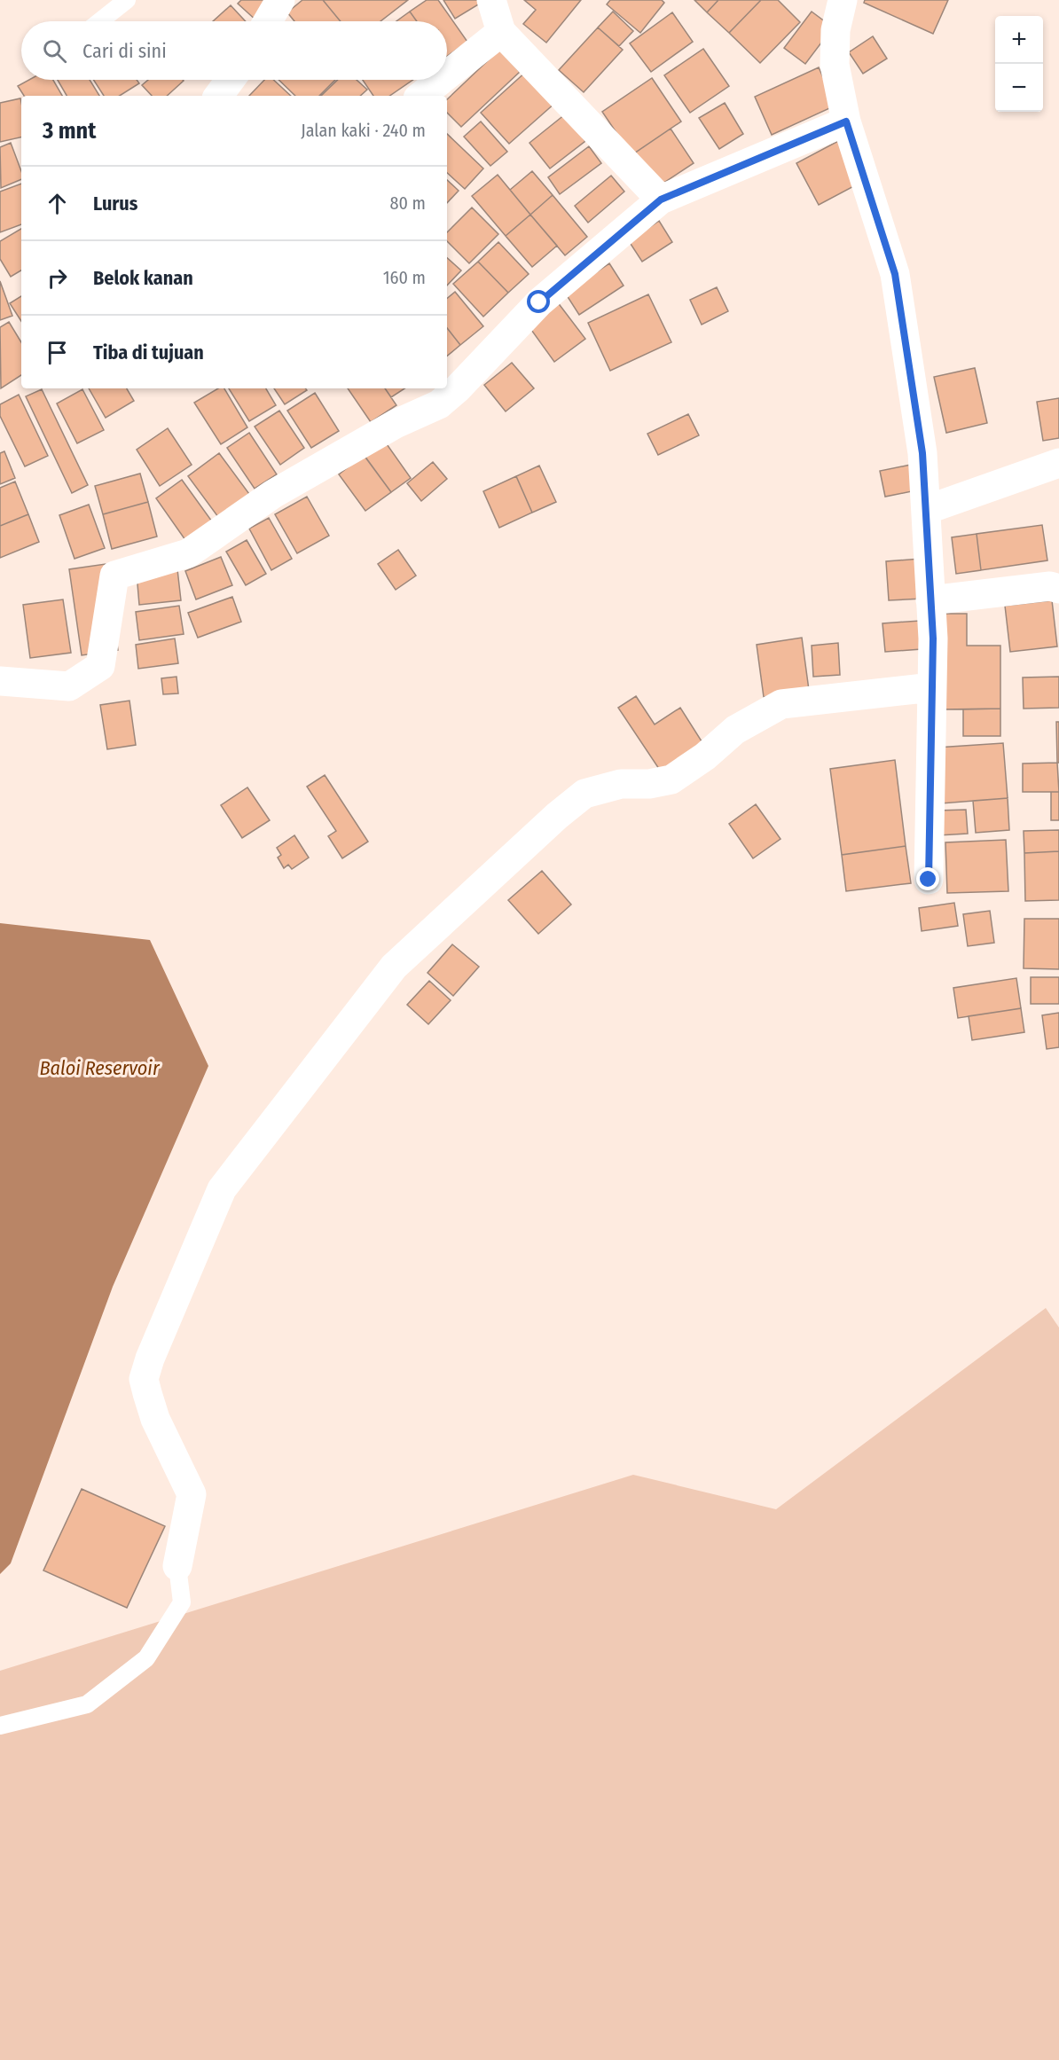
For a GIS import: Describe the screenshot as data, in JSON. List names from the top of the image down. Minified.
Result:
{"water":["Baloi Reservoir"],"page":{"map_buttons":["+","−"],"search":"Cari di sini","heading":["3 mnt","Jalan kaki · 240 m"],"list":[["Lurus","80 m"],["Belok kanan","160 m"],"Tiba di tujuan"]}}
